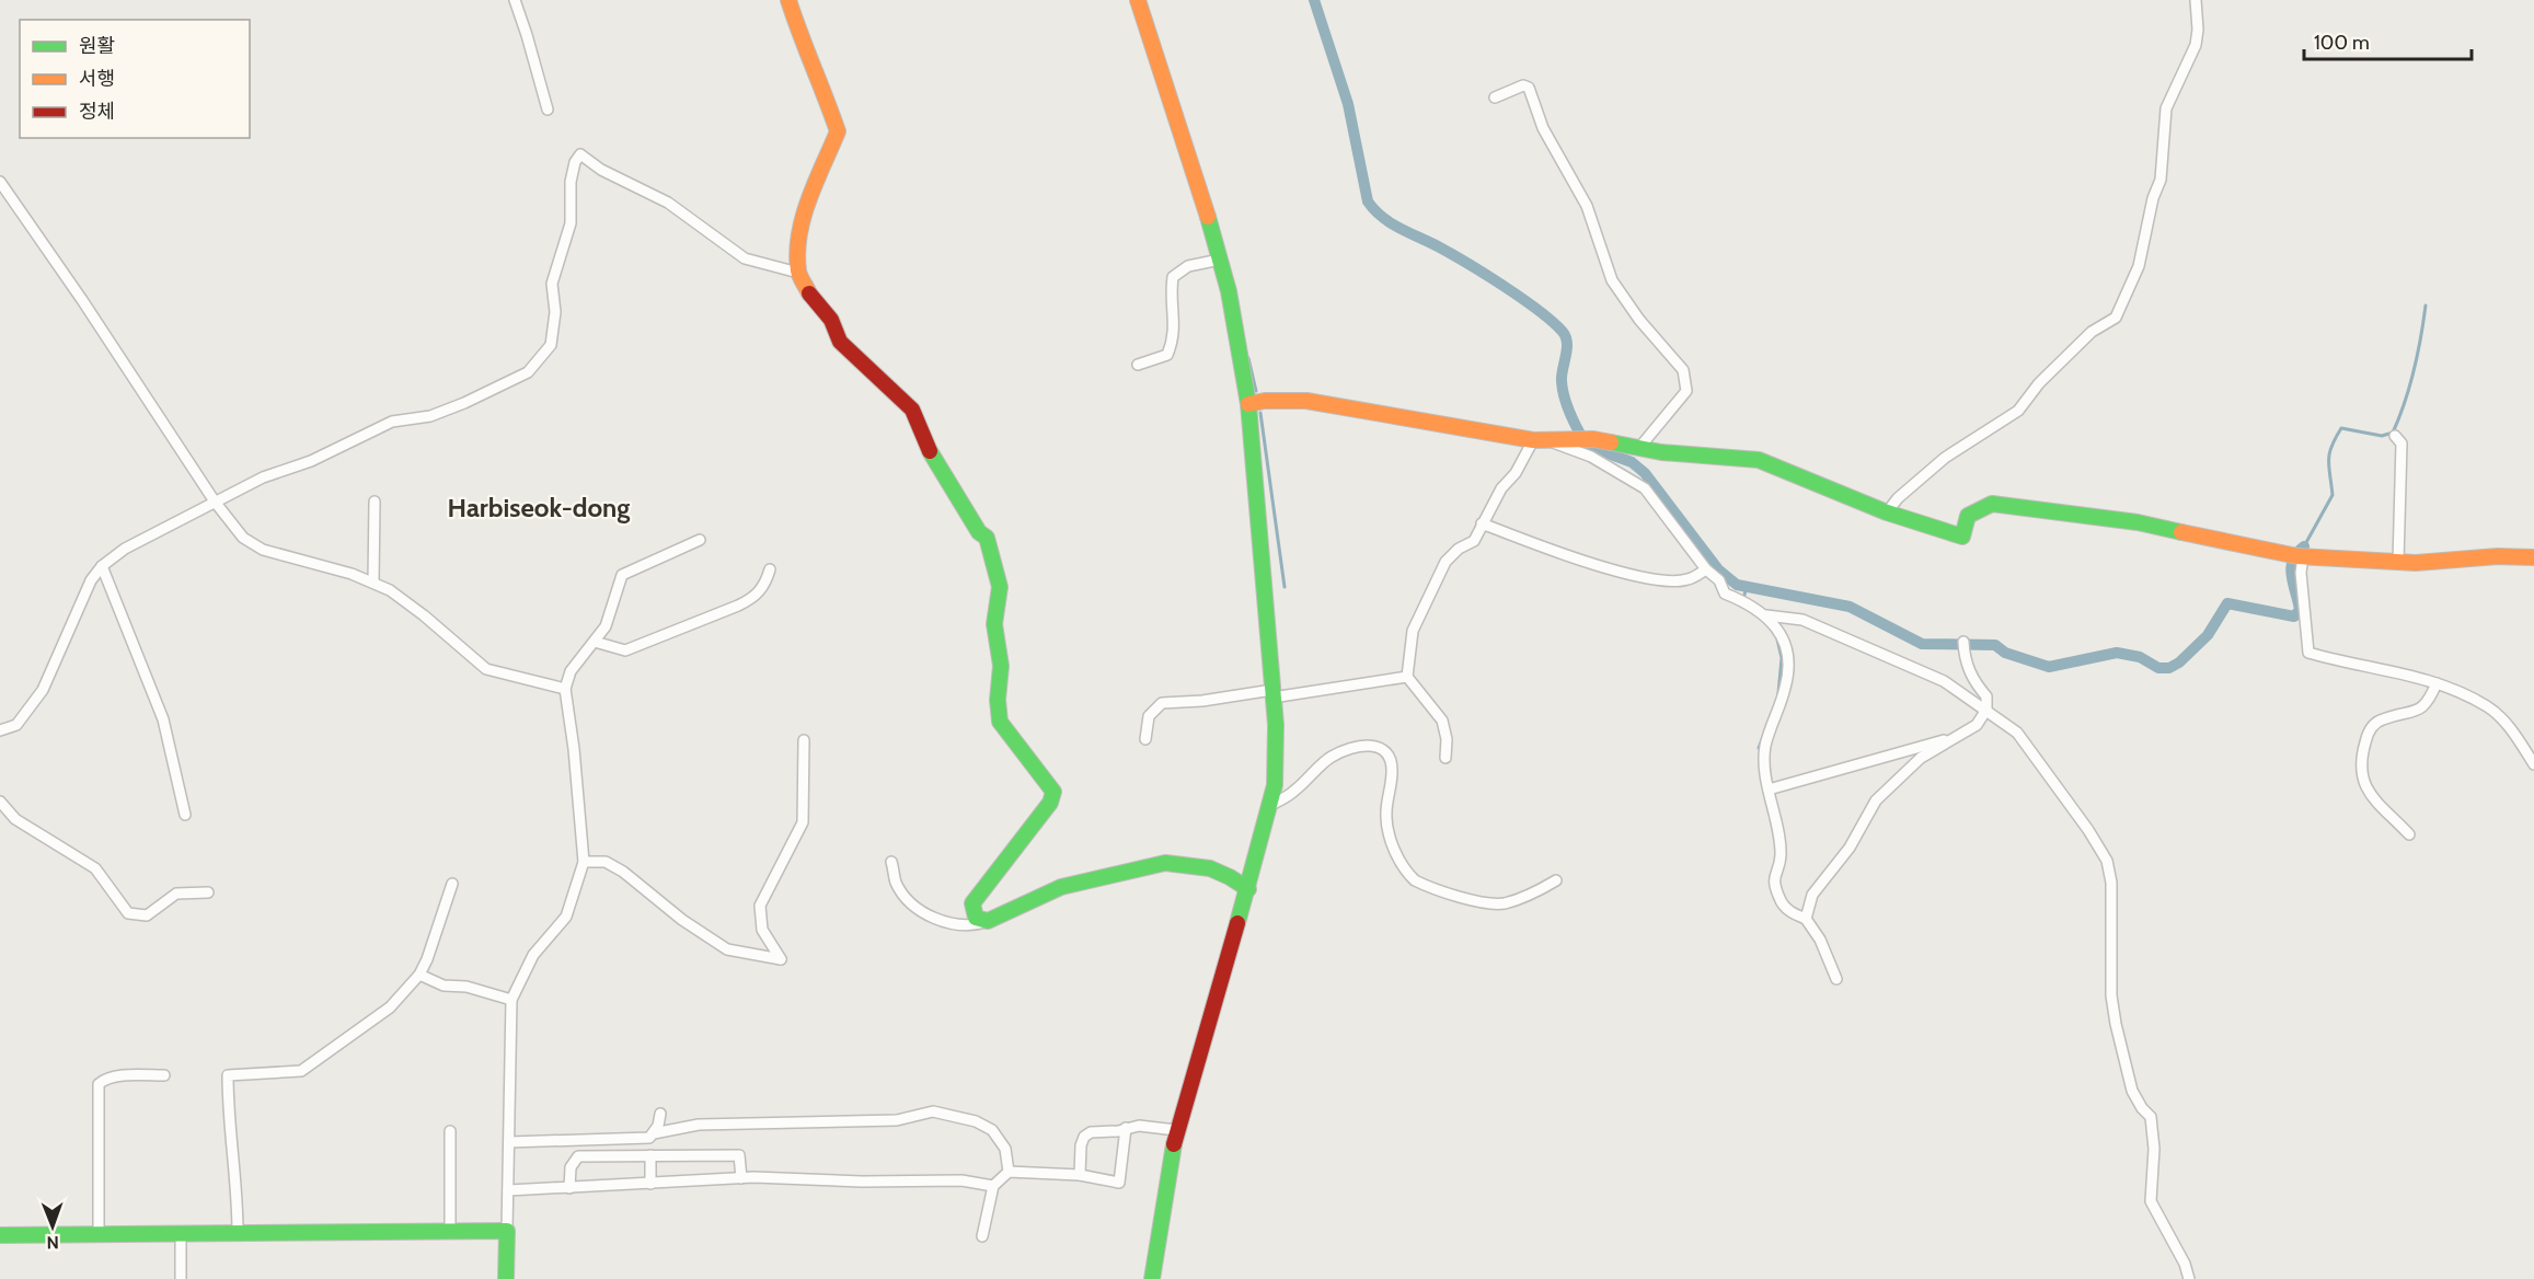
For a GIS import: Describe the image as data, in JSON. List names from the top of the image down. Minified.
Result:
{"districts":["Harbiseok-dong"],"legend":["원활","서행","정체"],"scale_bar":"100 m","north":"bottom"}
